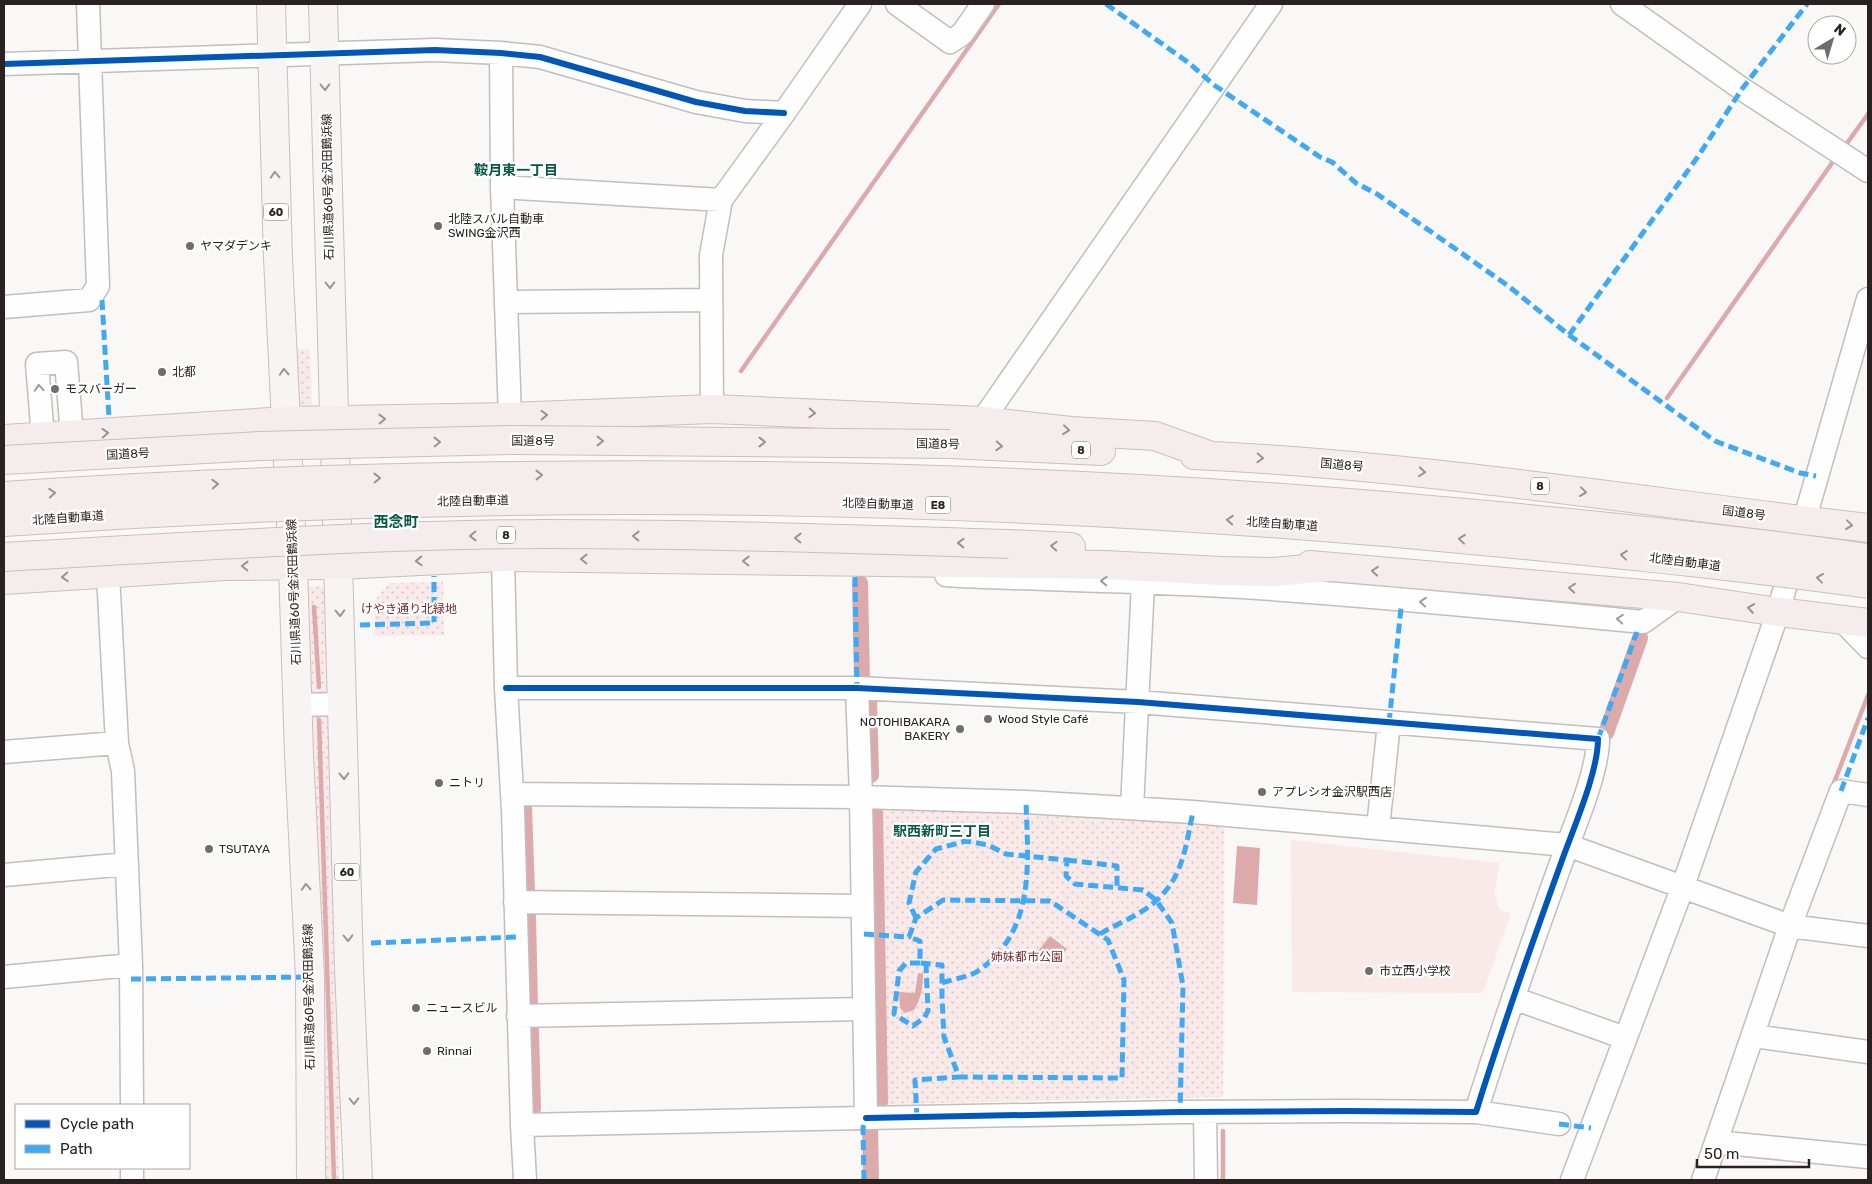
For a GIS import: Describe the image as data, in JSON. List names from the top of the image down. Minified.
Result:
{"streets":{"highway":["国道8号","8","北陸自動車道","E8"],"main road":["石川県道60号金沢田鶴浜線","60"]},"crossings":[["石川県道60号金沢田鶴浜線","8"],["国道8号","8"]],"districts":["鞍月東一丁目","西念町","駅西新町三丁目"],"parks":["けやき通り北緑地","姉妹都市公園"],"places":["北陸スバル自動車 SWING金沢西","ヤマダデンキ","北都","モスバーガー","Wood Style Café","NOTOHIBAKARA BAKERY","ニトリ","アプレシオ金沢駅西店","TSUTAYA","市立西小学校","ニュースビル","Rinnai"],"legend":["Cycle path","Path"],"scale_bar":"50 m","north":"top right"}
